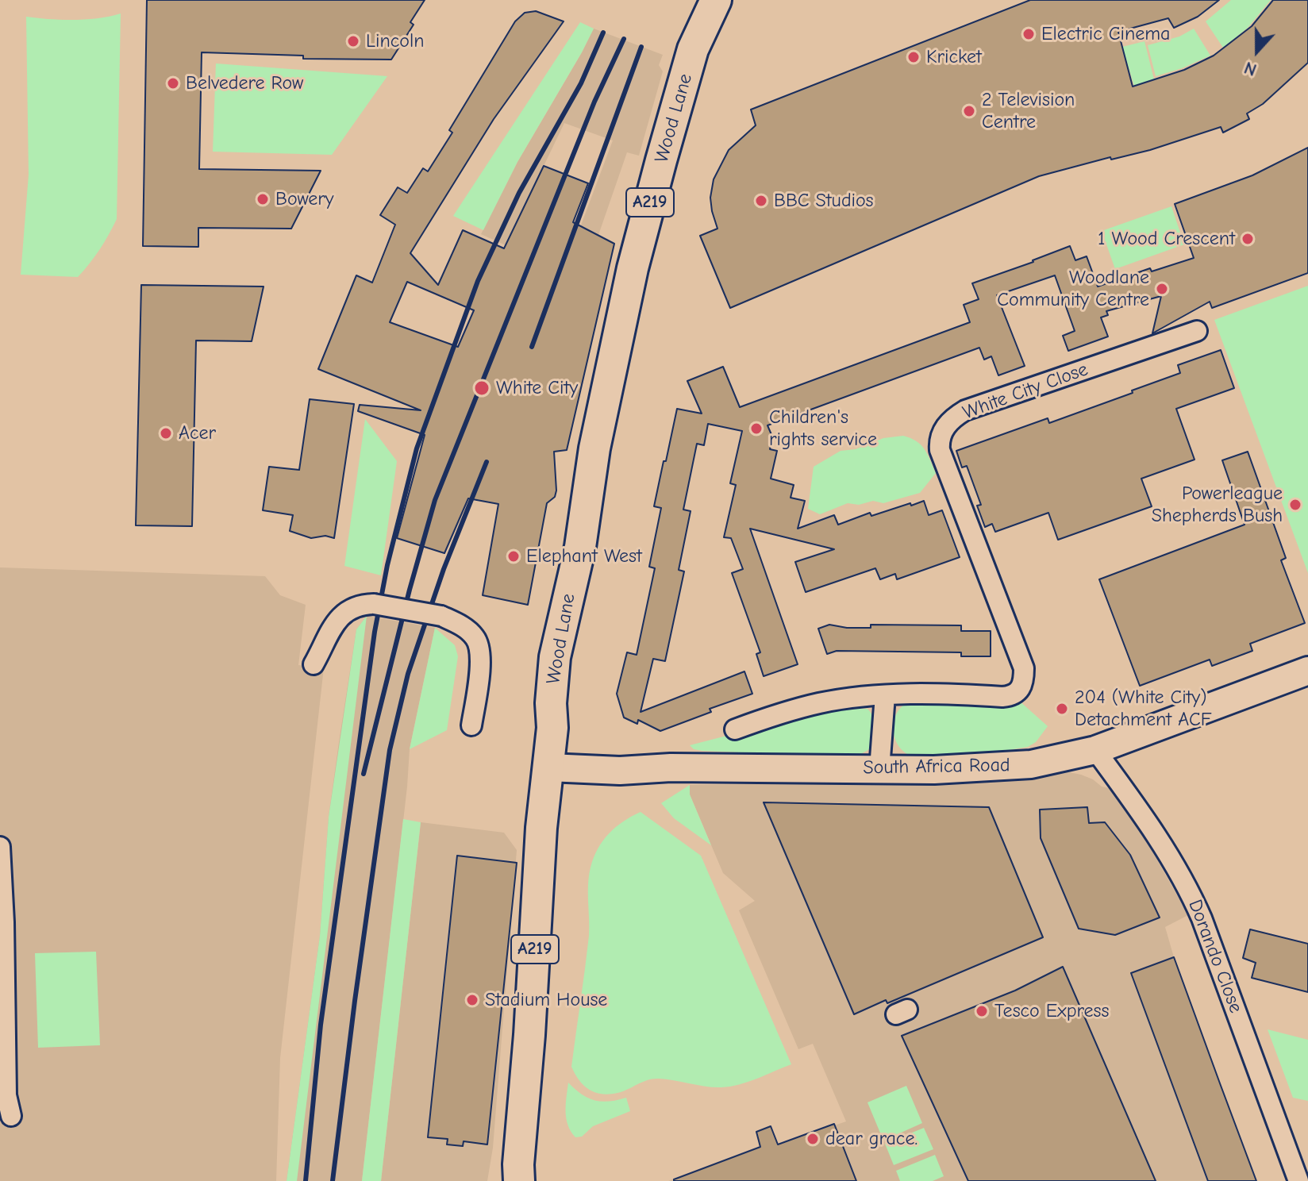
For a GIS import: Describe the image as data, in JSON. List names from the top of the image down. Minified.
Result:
{"streets":{"main road":["Wood Lane","A219"],"street":["White City Close","South Africa Road","Dorando Close"]},"crossings":[["Wood Lane","South Africa Road"],["South Africa Road","Dorando Close"]],"places":["Electric Cinema","Lincoln","Kricket","Belvedere Row","2 Television Centre","Bowery","BBC Studios","1 Wood Crescent","Woodlane Community Centre","White City","Children's rights service","Acer","Powerleague Shepherds Bush","Elephant West","204 (White City) Detachment ACF","Stadium House","Tesco Express","dear grace."],"north":"bottom"}
